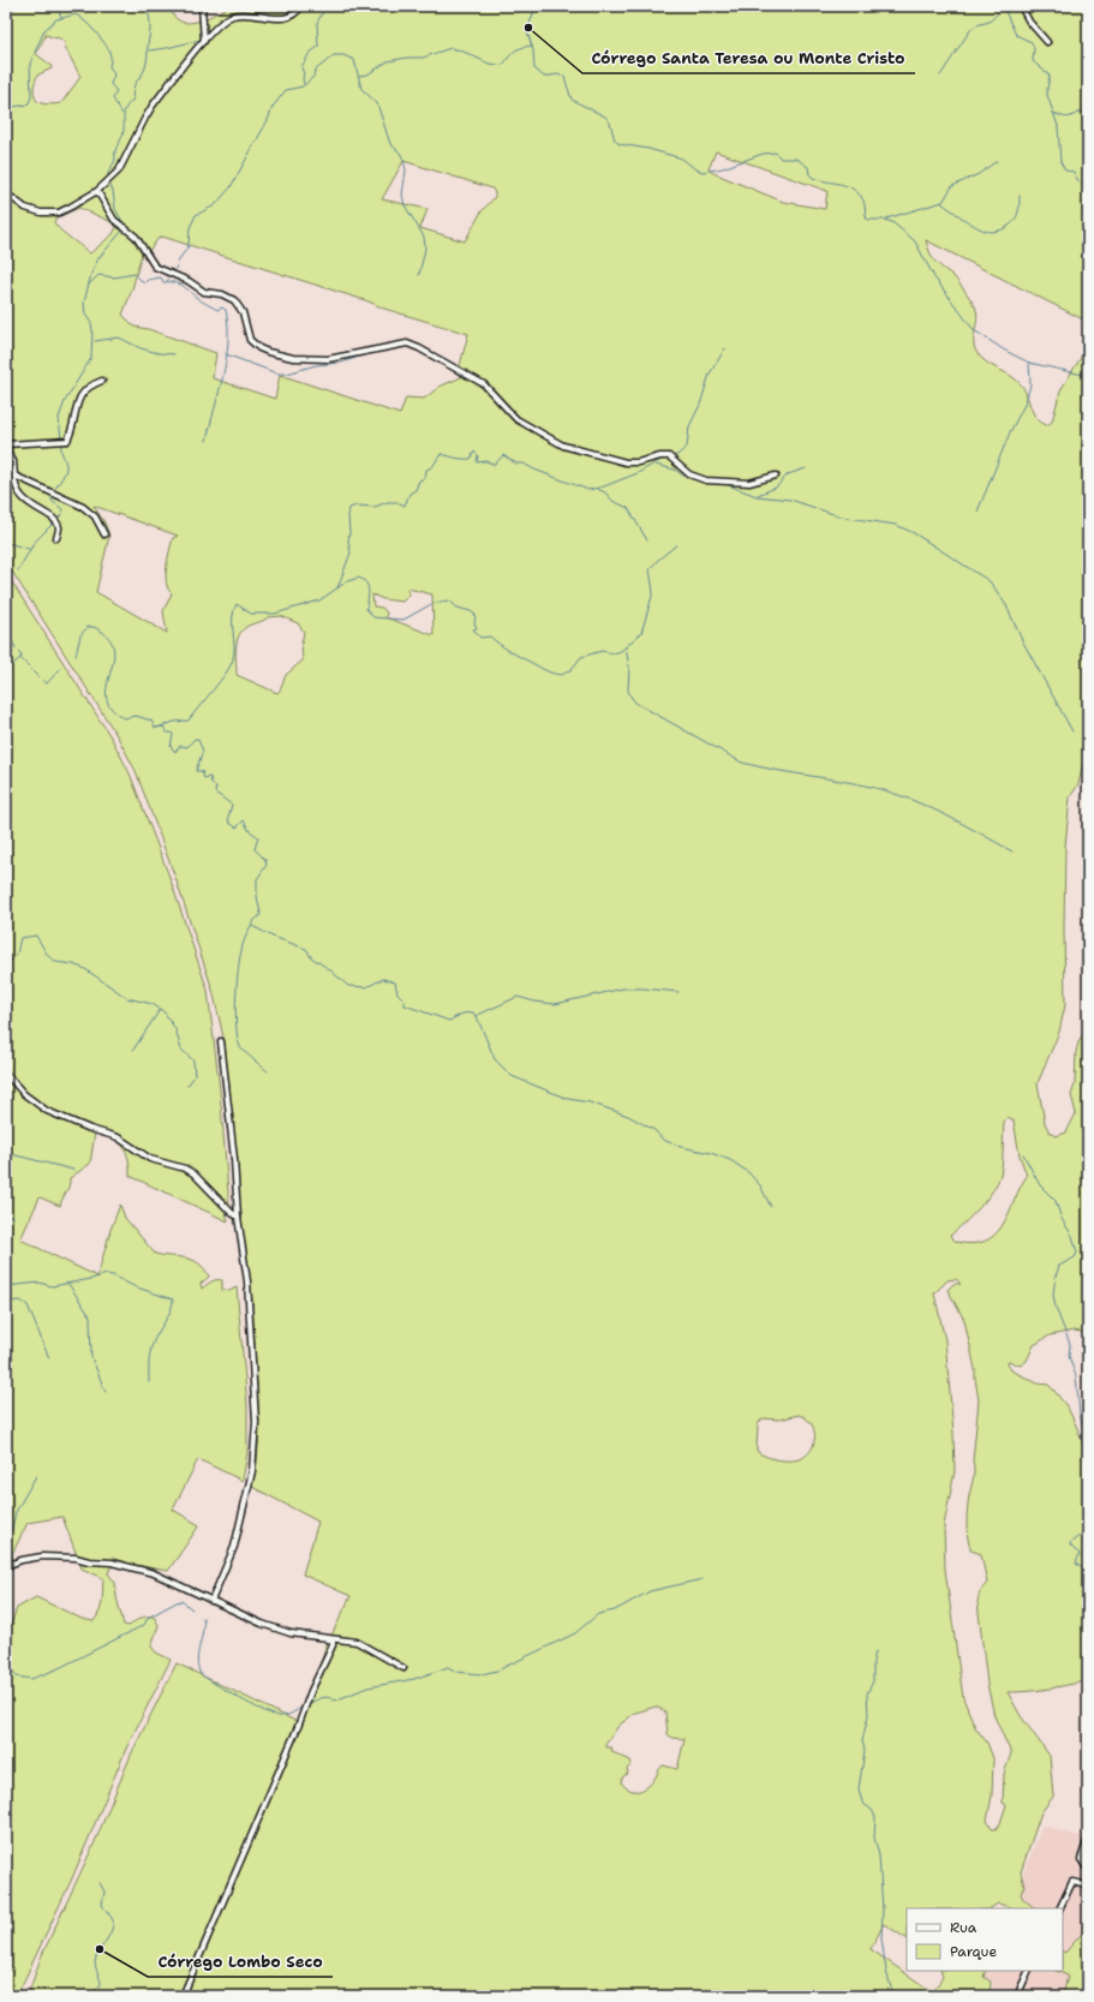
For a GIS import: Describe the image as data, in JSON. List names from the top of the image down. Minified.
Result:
{"places":["Córrego Santa Teresa ou Monte Cristo","Córrego Lombo Seco"],"legend":["Rua","Parque"]}
